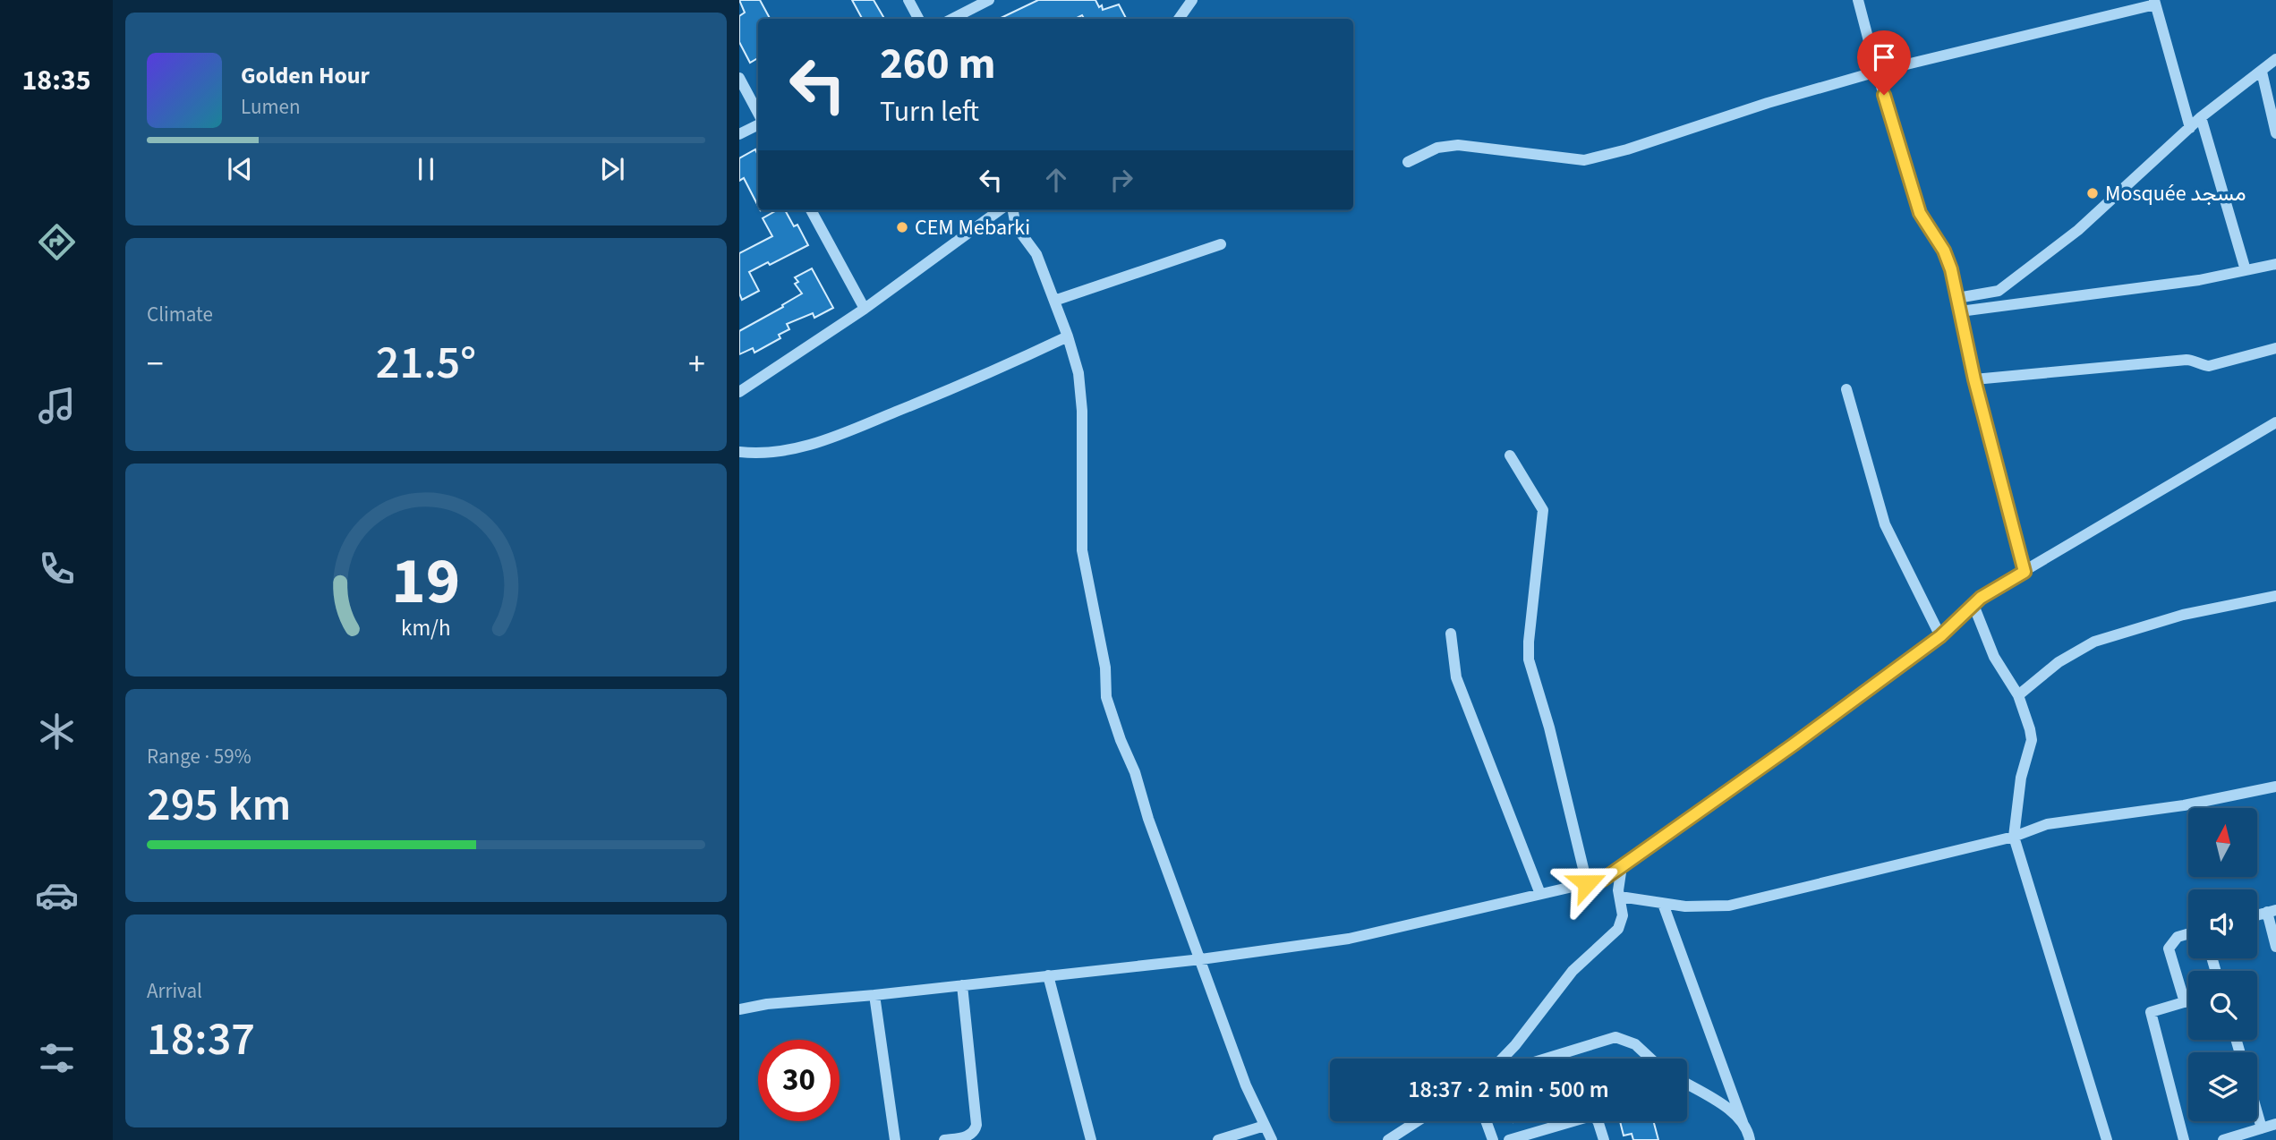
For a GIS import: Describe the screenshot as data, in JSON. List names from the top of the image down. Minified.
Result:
{"places":["Mosquée مسجد","CEM Mebarki"],"north":"top","page":{"tabs":"18:35","turn":["260 m","Turn left"],"song":["Golden Hour","Lumen"],"tile":["Climate",["Range · 59%","295 km"],["Arrival","18:37"]],"heat":["−","21.5°","+"],"limit":"30","trip":"18:37 · 2 min · 500 m","gauge":["19","km/h"]}}
